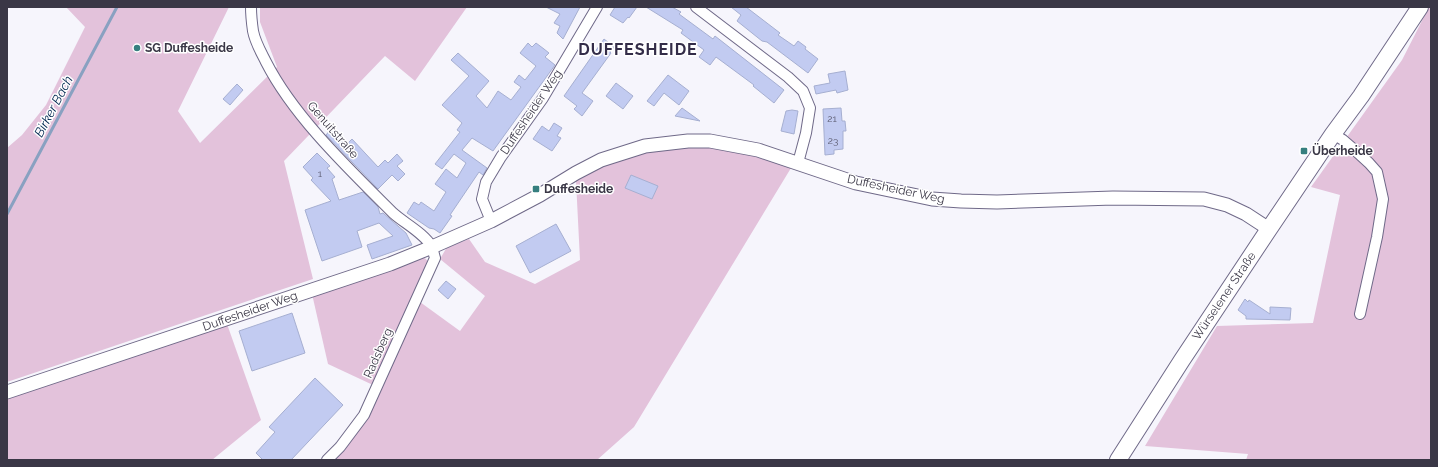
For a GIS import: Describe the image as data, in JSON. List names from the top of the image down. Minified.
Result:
{"streets":{"main road":["Würselener Straße"],"street":["Duffesheider Weg","Genuitstraße","Radsberg"]},"crossings":[["Duffesheider Weg","Genuitstraße"],["Duffesheider Weg","Würselener Straße"],["Duffesheider Weg","Radsberg"],["Genuitstraße","Radsberg"]],"districts":["DUFFESHEIDE"],"water":["Birker Bach"],"places":{"other":["SG Duffesheide"],"transit":["Überheide","Duffesheide"]},"house_numbers":["21","23","1"]}
